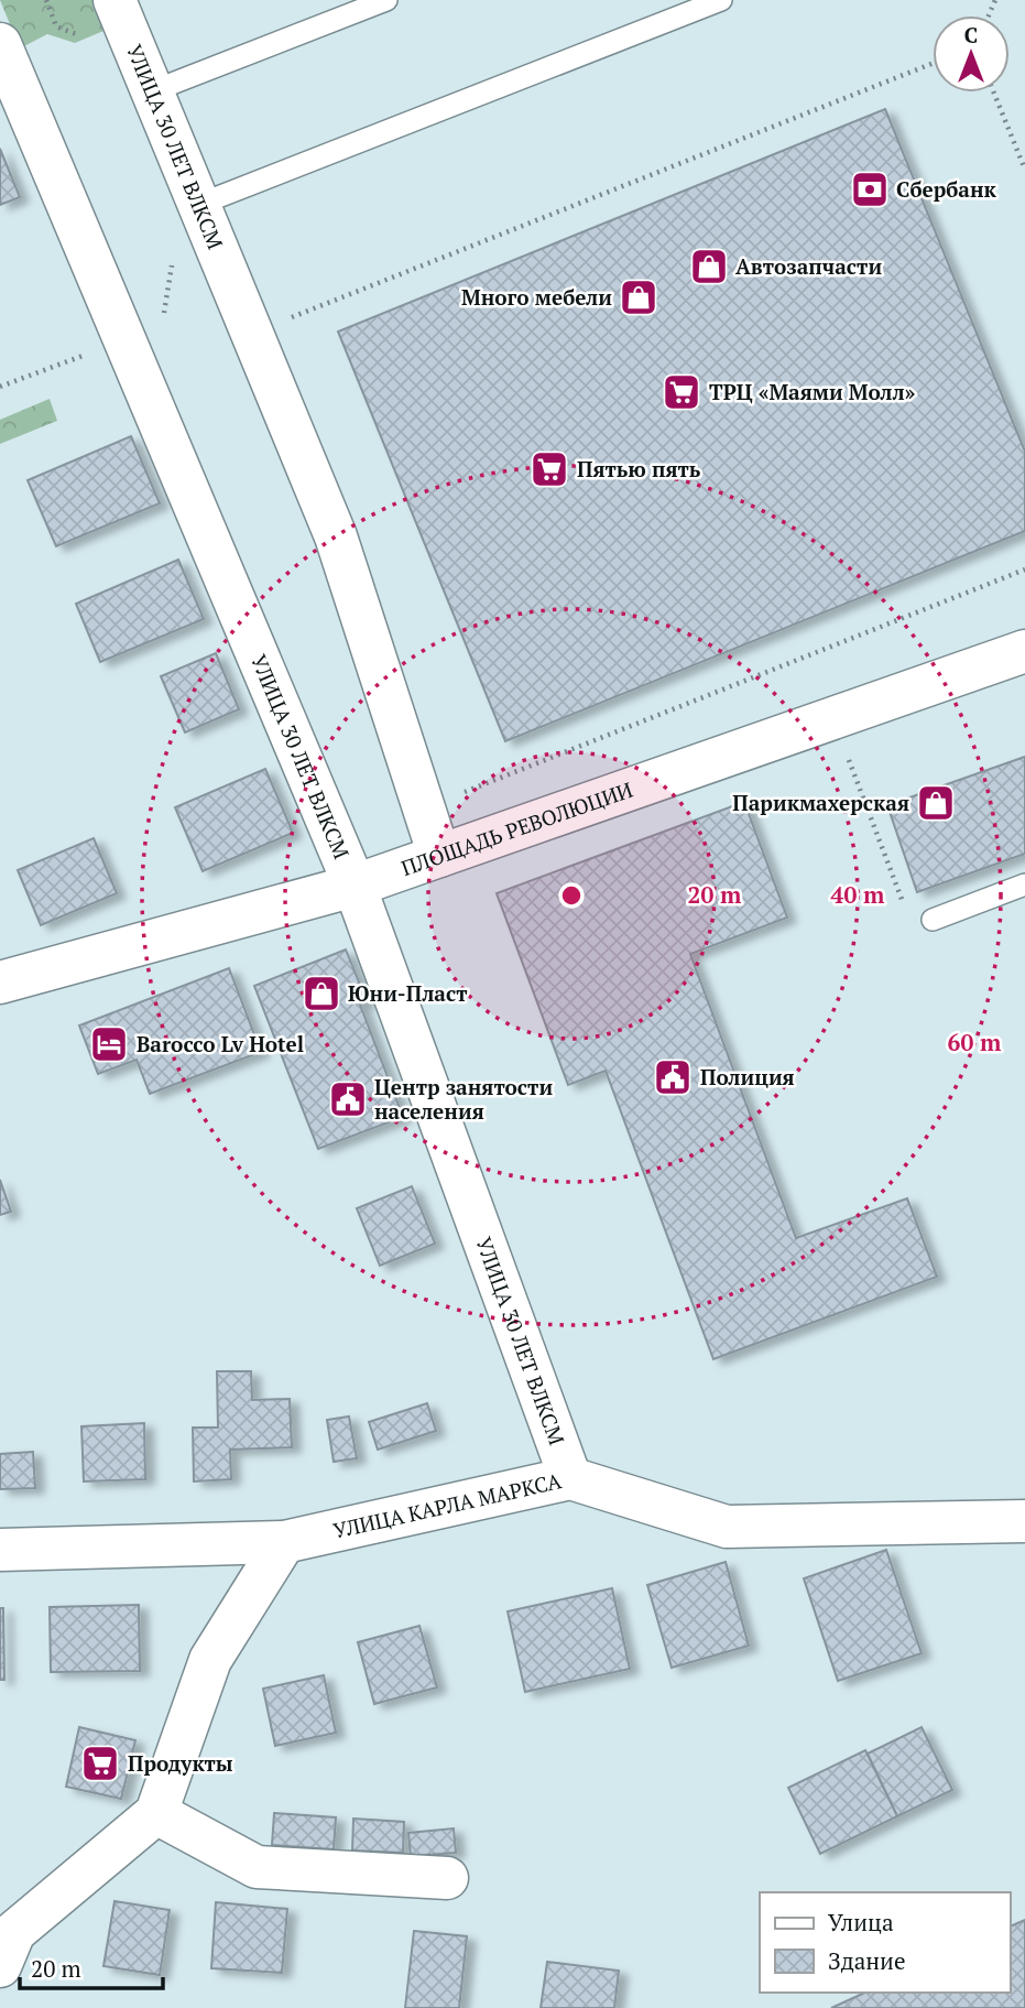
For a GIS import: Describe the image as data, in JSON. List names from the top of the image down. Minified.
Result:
{"streets":{"street":["УЛИЦА 30 ЛЕТ ВЛКСМ","ПЛОЩАДЬ РЕВОЛЮЦИИ","УЛИЦА КАРЛА МАРКСА"]},"crossings":[["УЛИЦА 30 ЛЕТ ВЛКСМ","ПЛОЩАДЬ РЕВОЛЮЦИИ"],["УЛИЦА 30 ЛЕТ ВЛКСМ","УЛИЦА КАРЛА МАРКСА"]],"places":{"bank":["Сбербанк"],"shop":["Автозапчасти","Много мебели","Парикмахерская","Юни-Пласт"],"supermarket":["ТРЦ «Маями Молл»","Пятью пять","Продукты"],"hotel":["Barocco Lv Hotel"],"public building":["Полиция","Центр занятости населения"]},"legend":["Улица","Здание"],"scale_bar":"20 m","north":"top","rings":["20 m","40 m","60 m"]}
